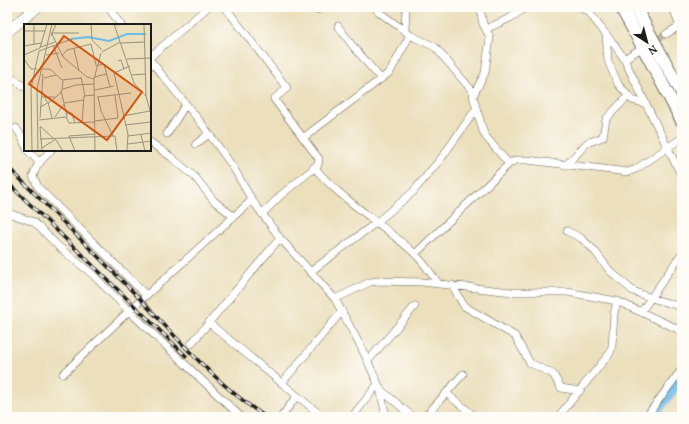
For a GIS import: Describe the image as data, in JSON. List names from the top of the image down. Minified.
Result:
{"north":"bottom right"}
